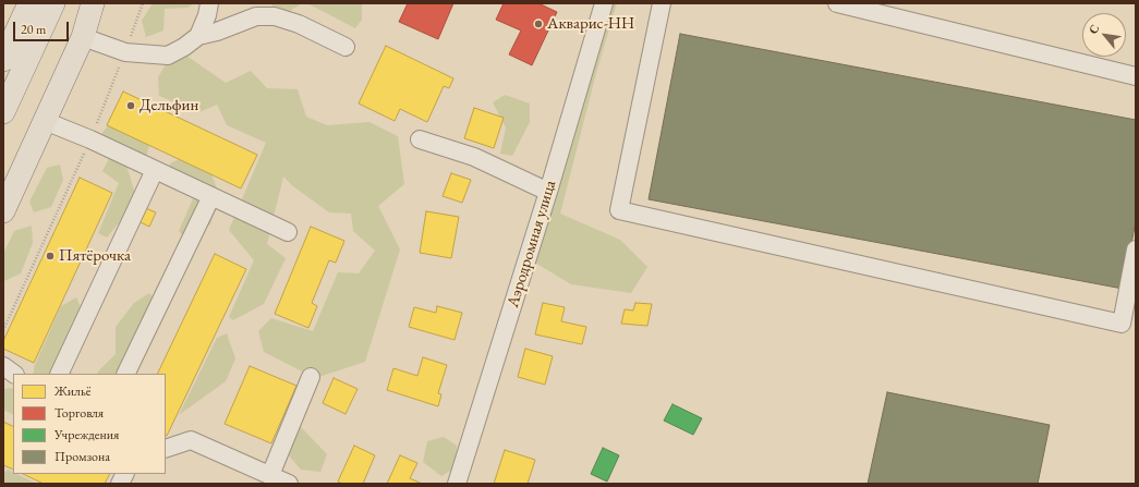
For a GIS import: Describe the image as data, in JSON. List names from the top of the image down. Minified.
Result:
{"streets":{"street":["Аэродромная улица"]},"places":["Акварис-НН","Дельфин","Пятёрочка"],"legend":["Жильё","Торговля","Учреждения","Промзона"],"scale_bar":"20 m","north":"top left"}
